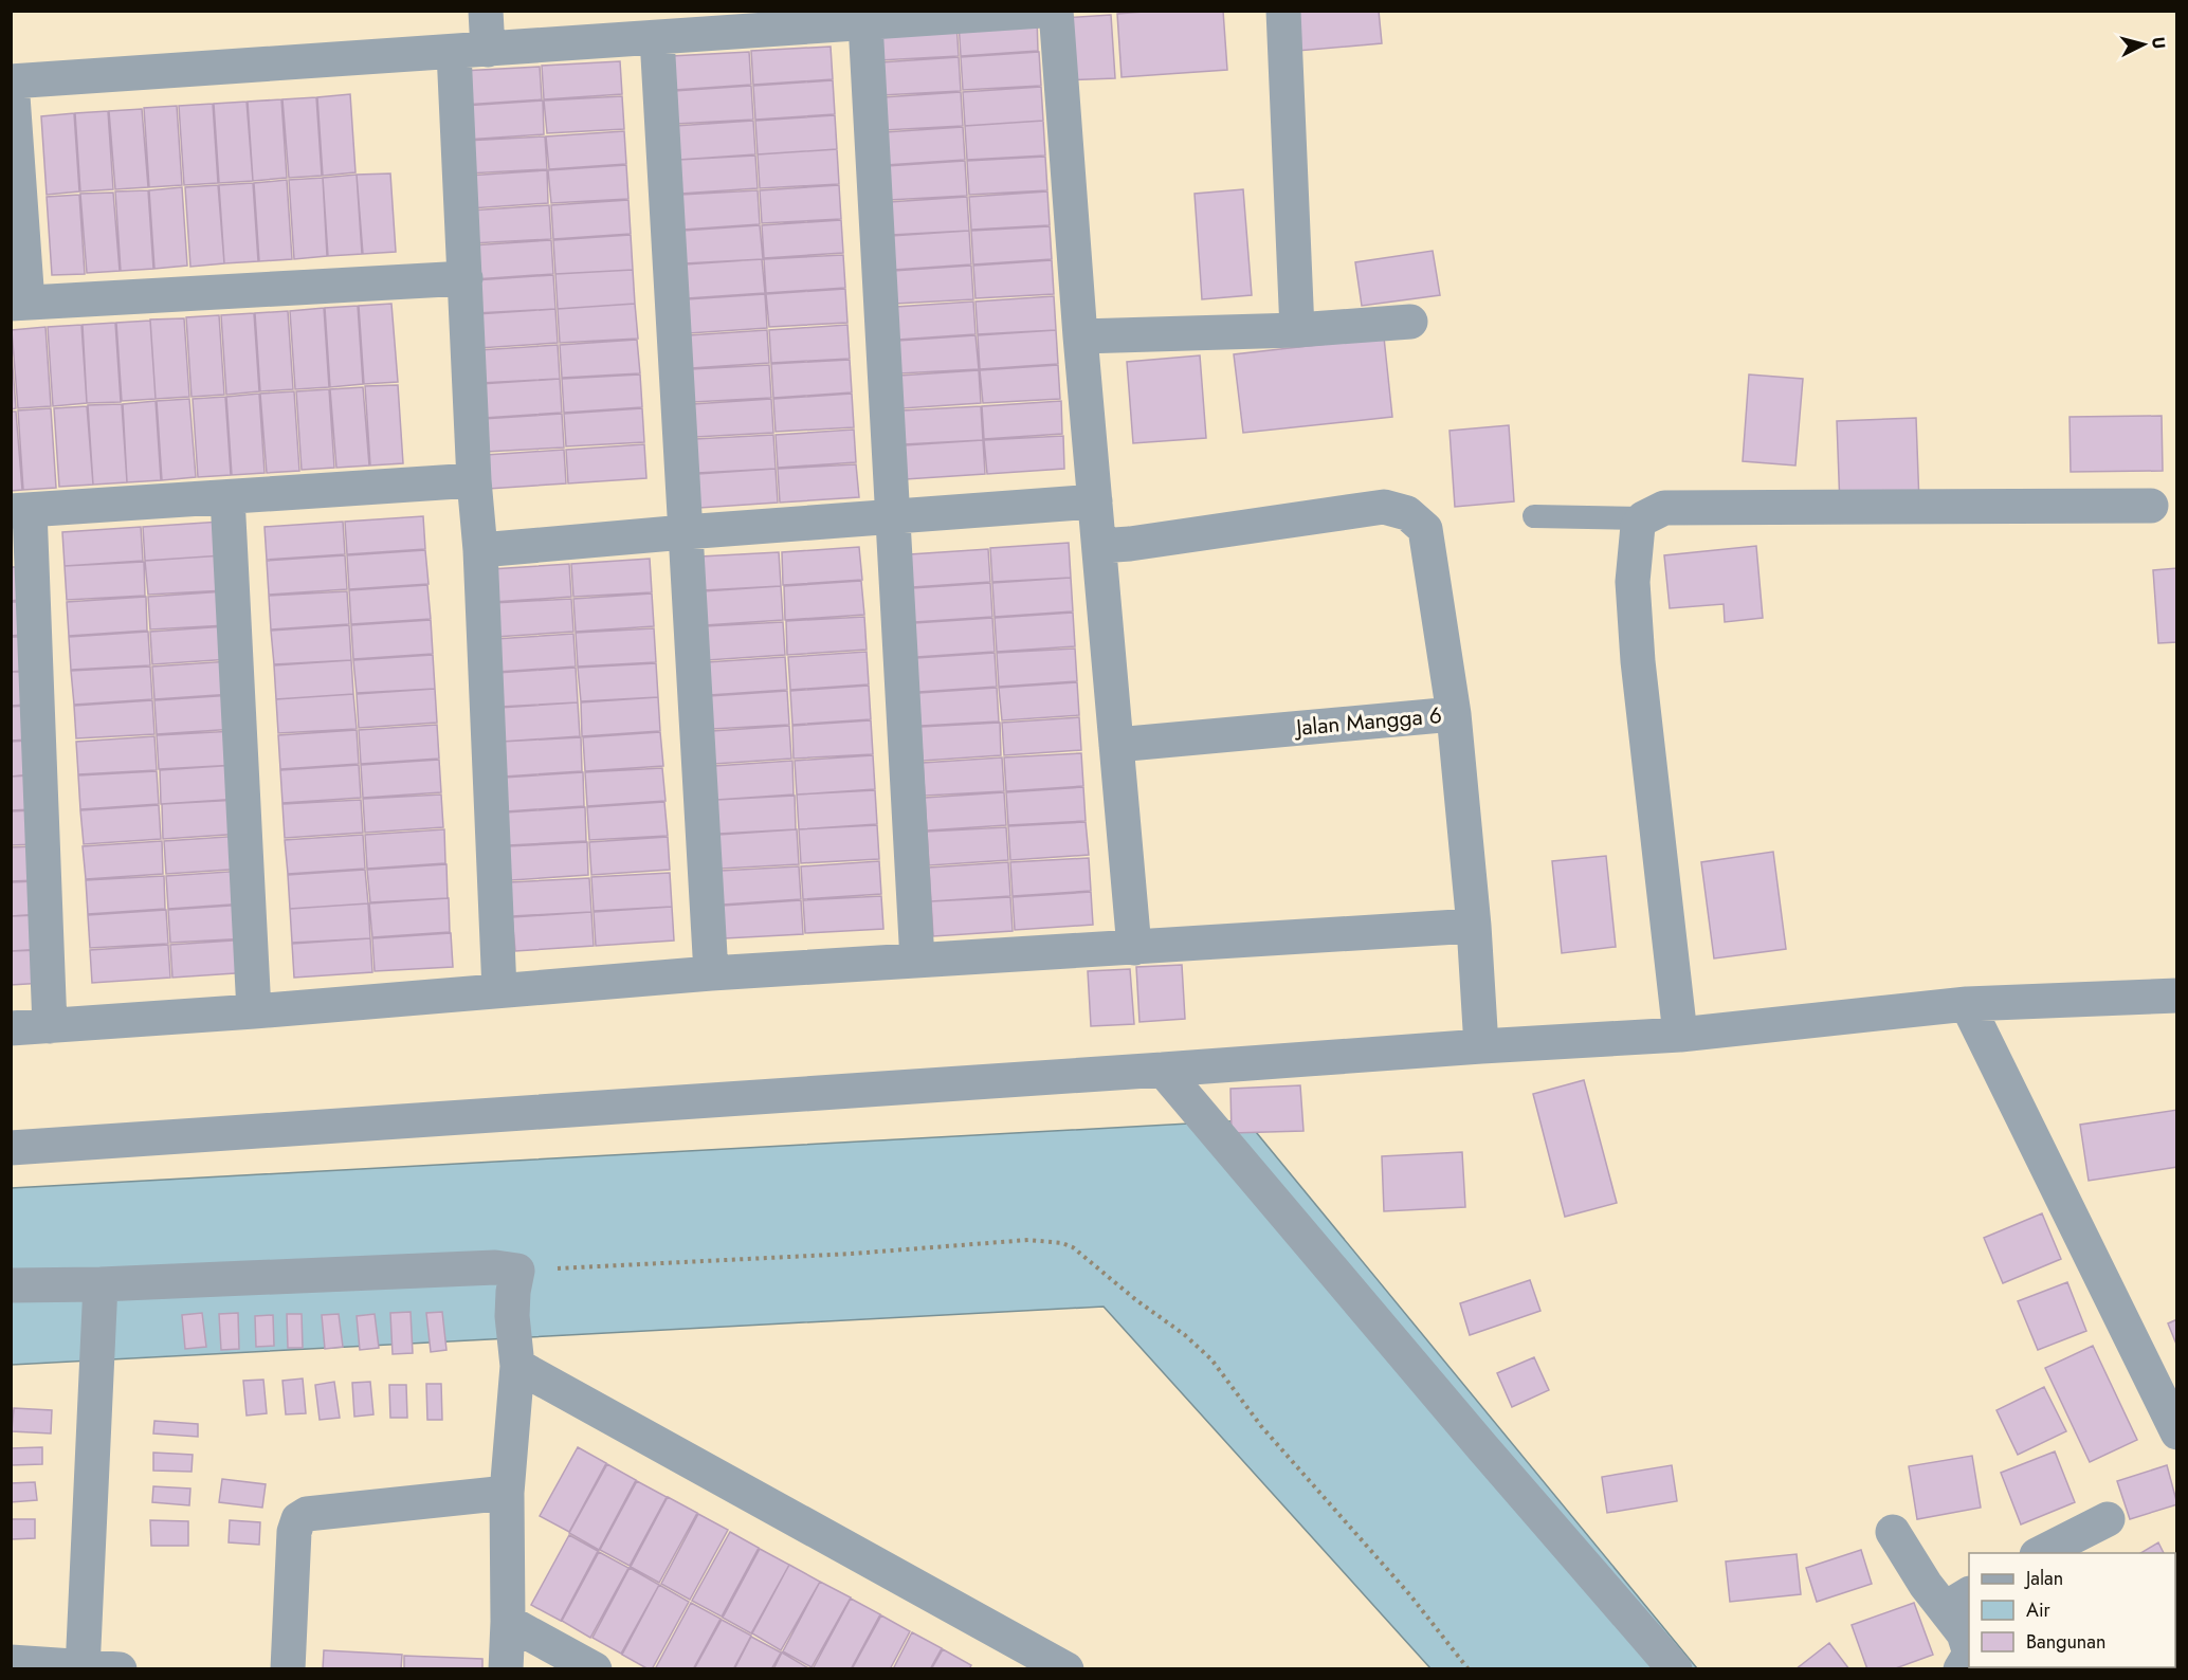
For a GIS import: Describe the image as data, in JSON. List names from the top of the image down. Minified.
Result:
{"streets":{"street":["Jalan Mangga 6"]},"legend":["Jalan","Air","Bangunan"],"north":"right"}
